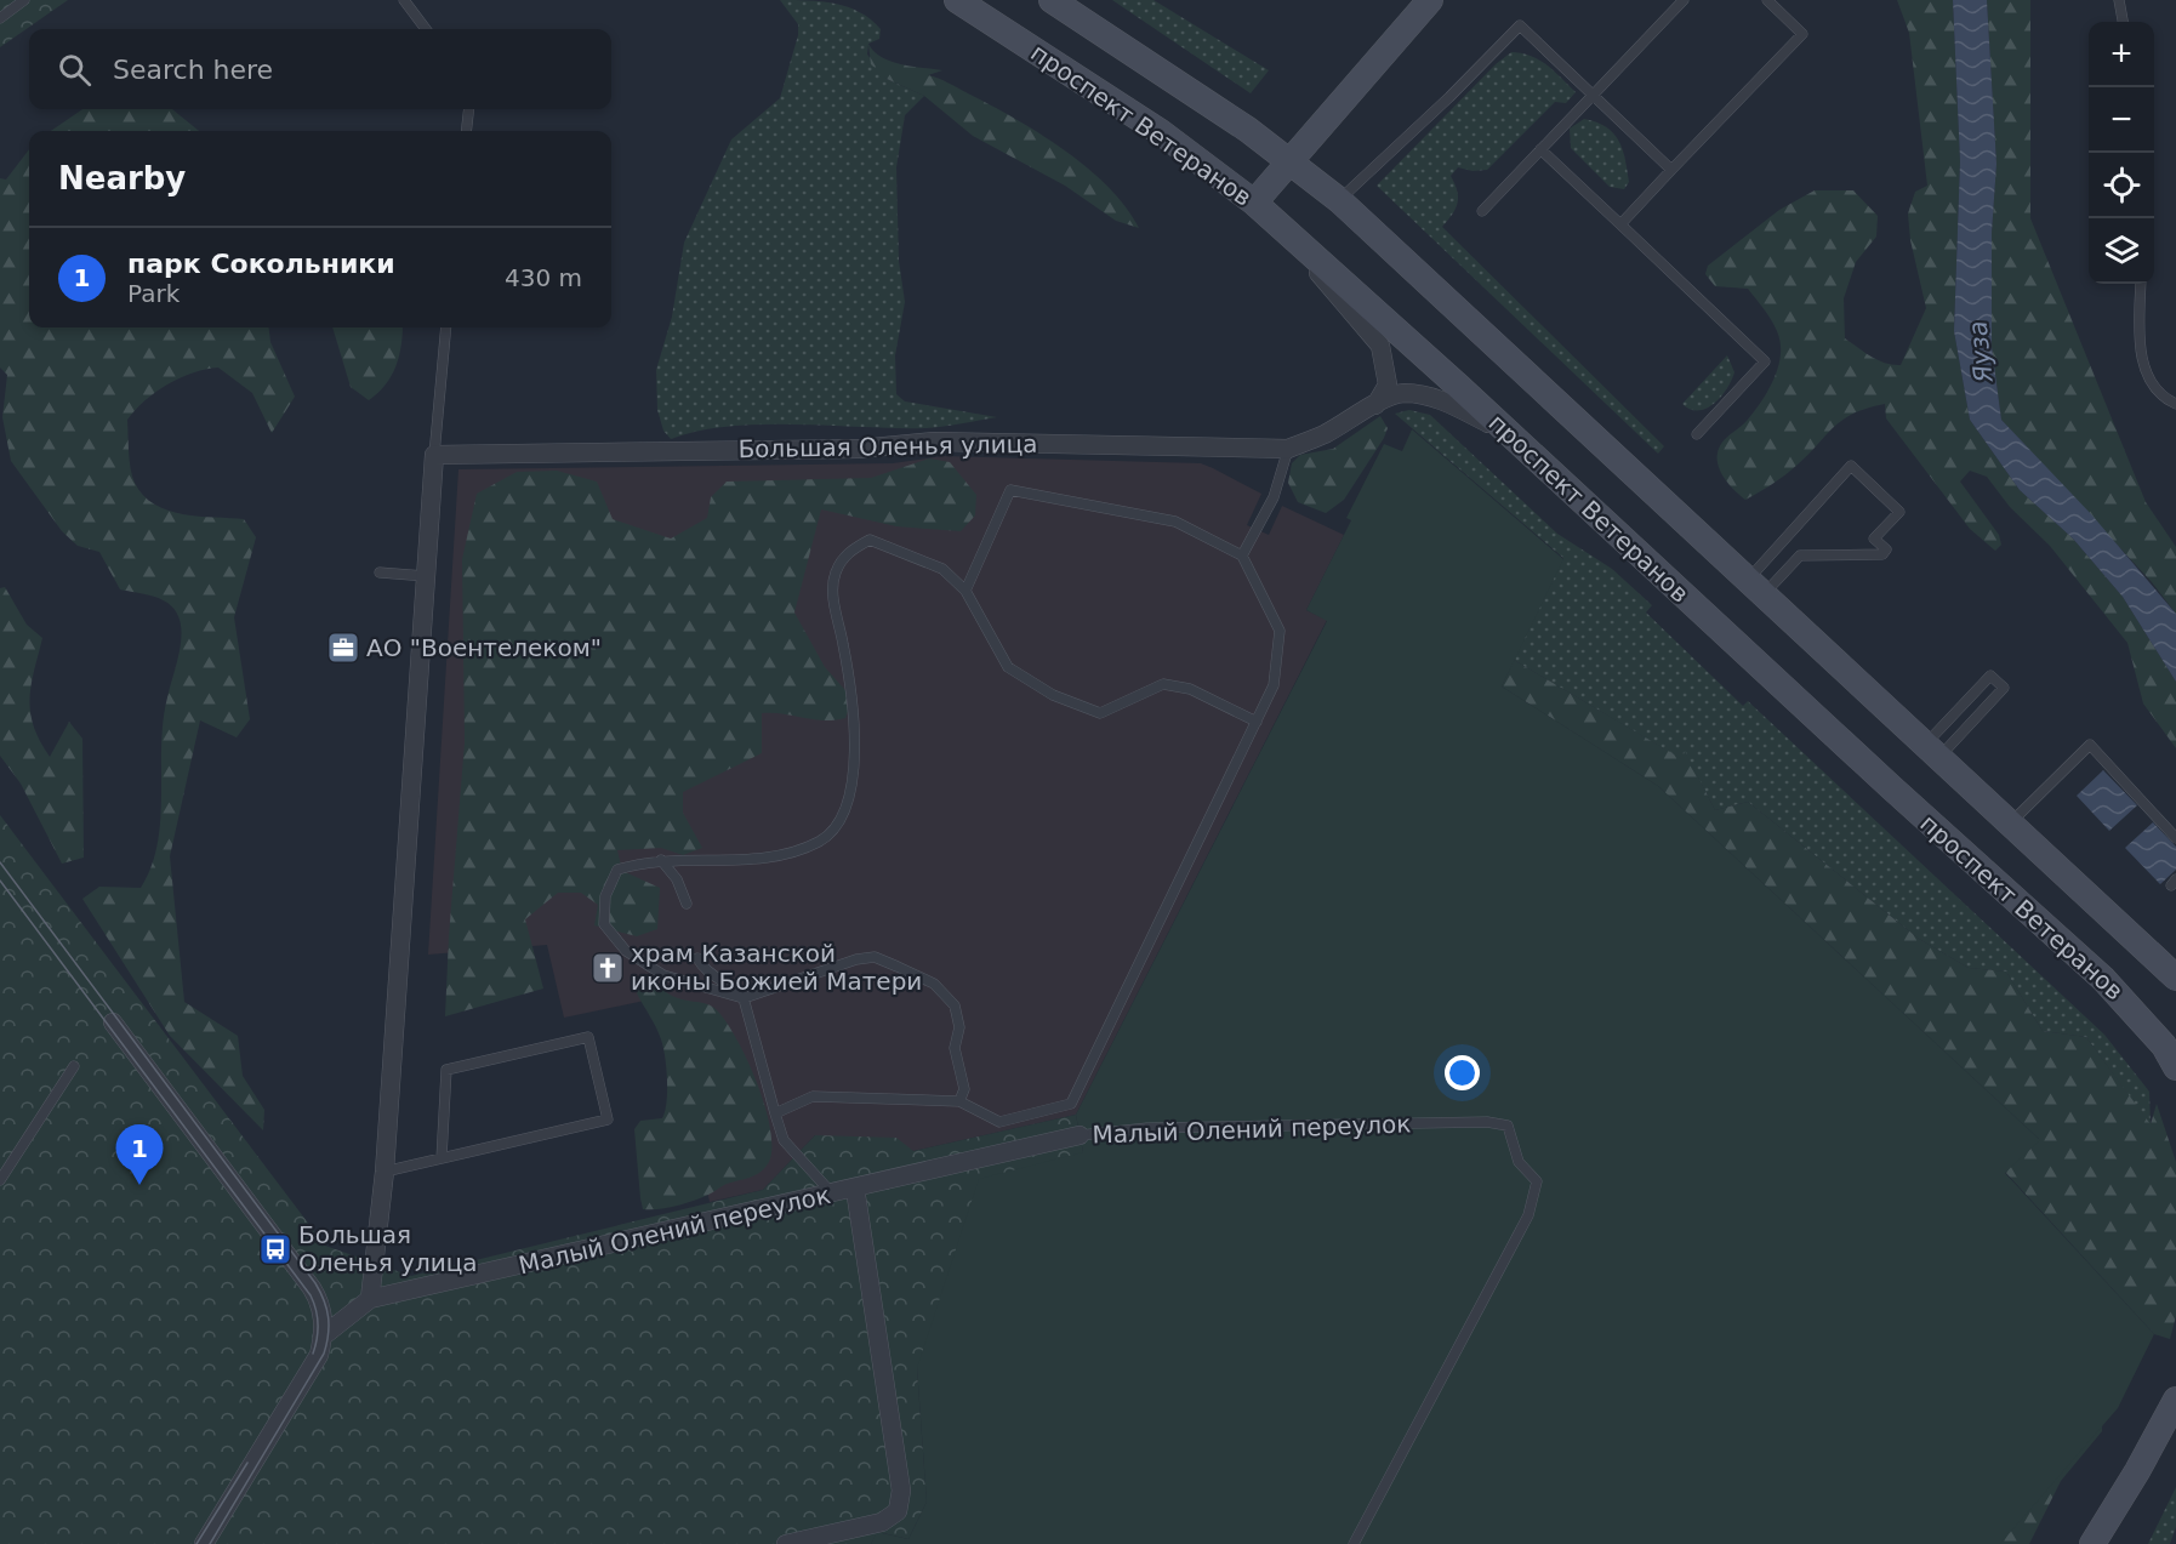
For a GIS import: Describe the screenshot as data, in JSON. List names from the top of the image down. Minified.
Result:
{"streets":{"main road":["проспект Ветеранов"],"street":["Большая Оленья улица","Малый Олений переулок"]},"crossings":[["проспект Ветеранов","Большая Оленья улица"]],"water":["Яуза"],"places":{"office":["АО \"Воентелеком\""],"church":["храм Казанской иконы Божией Матери"],"bus stop":["Большая Оленья улица"]},"page":{"map_buttons":["+","−"],"search":"Search here","heading":"Nearby","list":[{"mark":"1","name":"парк Сокольники","note":"Park","value":"430 m"}],"pins":"1"}}
